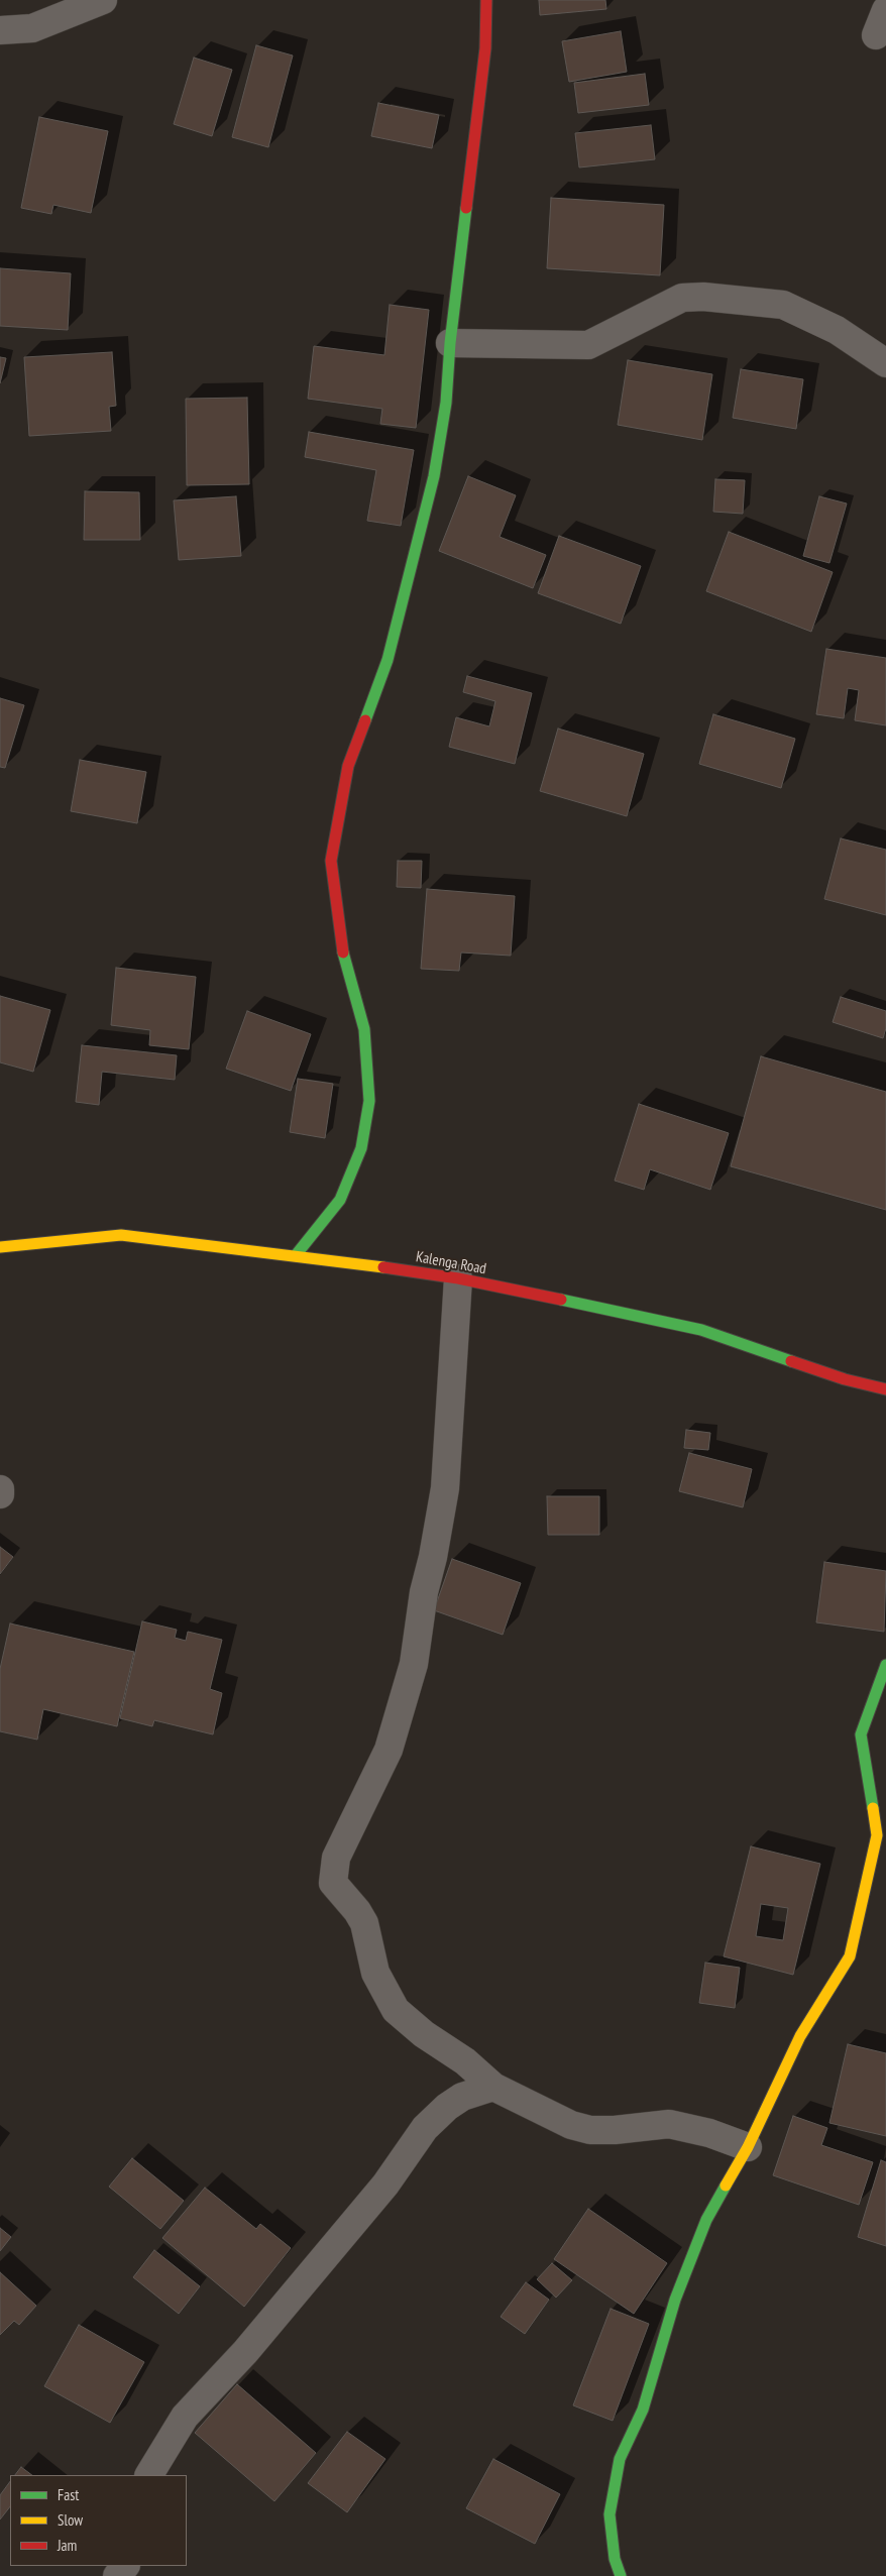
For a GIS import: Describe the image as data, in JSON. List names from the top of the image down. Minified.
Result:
{"streets":{"street":["Kalenga Road"]},"legend":["Fast","Slow","Jam"]}
